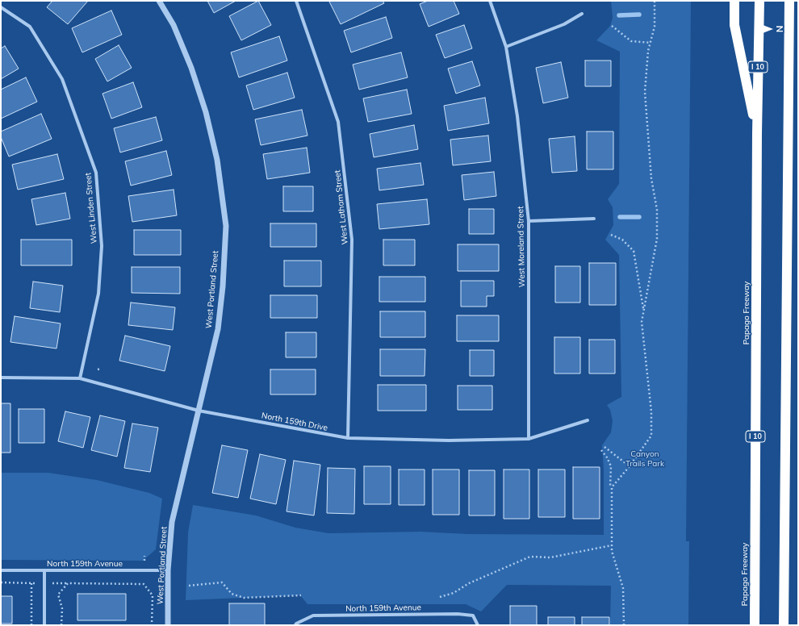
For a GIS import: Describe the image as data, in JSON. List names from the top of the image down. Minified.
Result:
{"streets":{"highway":["I 10","Papago Freeway"],"street":["West Latham Street","West Linden Street","West Moreland Street","West Portland Street","North 159th Drive","North 159th Avenue"]},"crossings":[["West Latham Street","North 159th Drive"],["West Linden Street","North 159th Drive"],["West Moreland Street","North 159th Drive"],["West Portland Street","North 159th Drive"],["West Portland Street","North 159th Avenue"]],"parks":["Canyon Trails Park"],"north":"right"}
